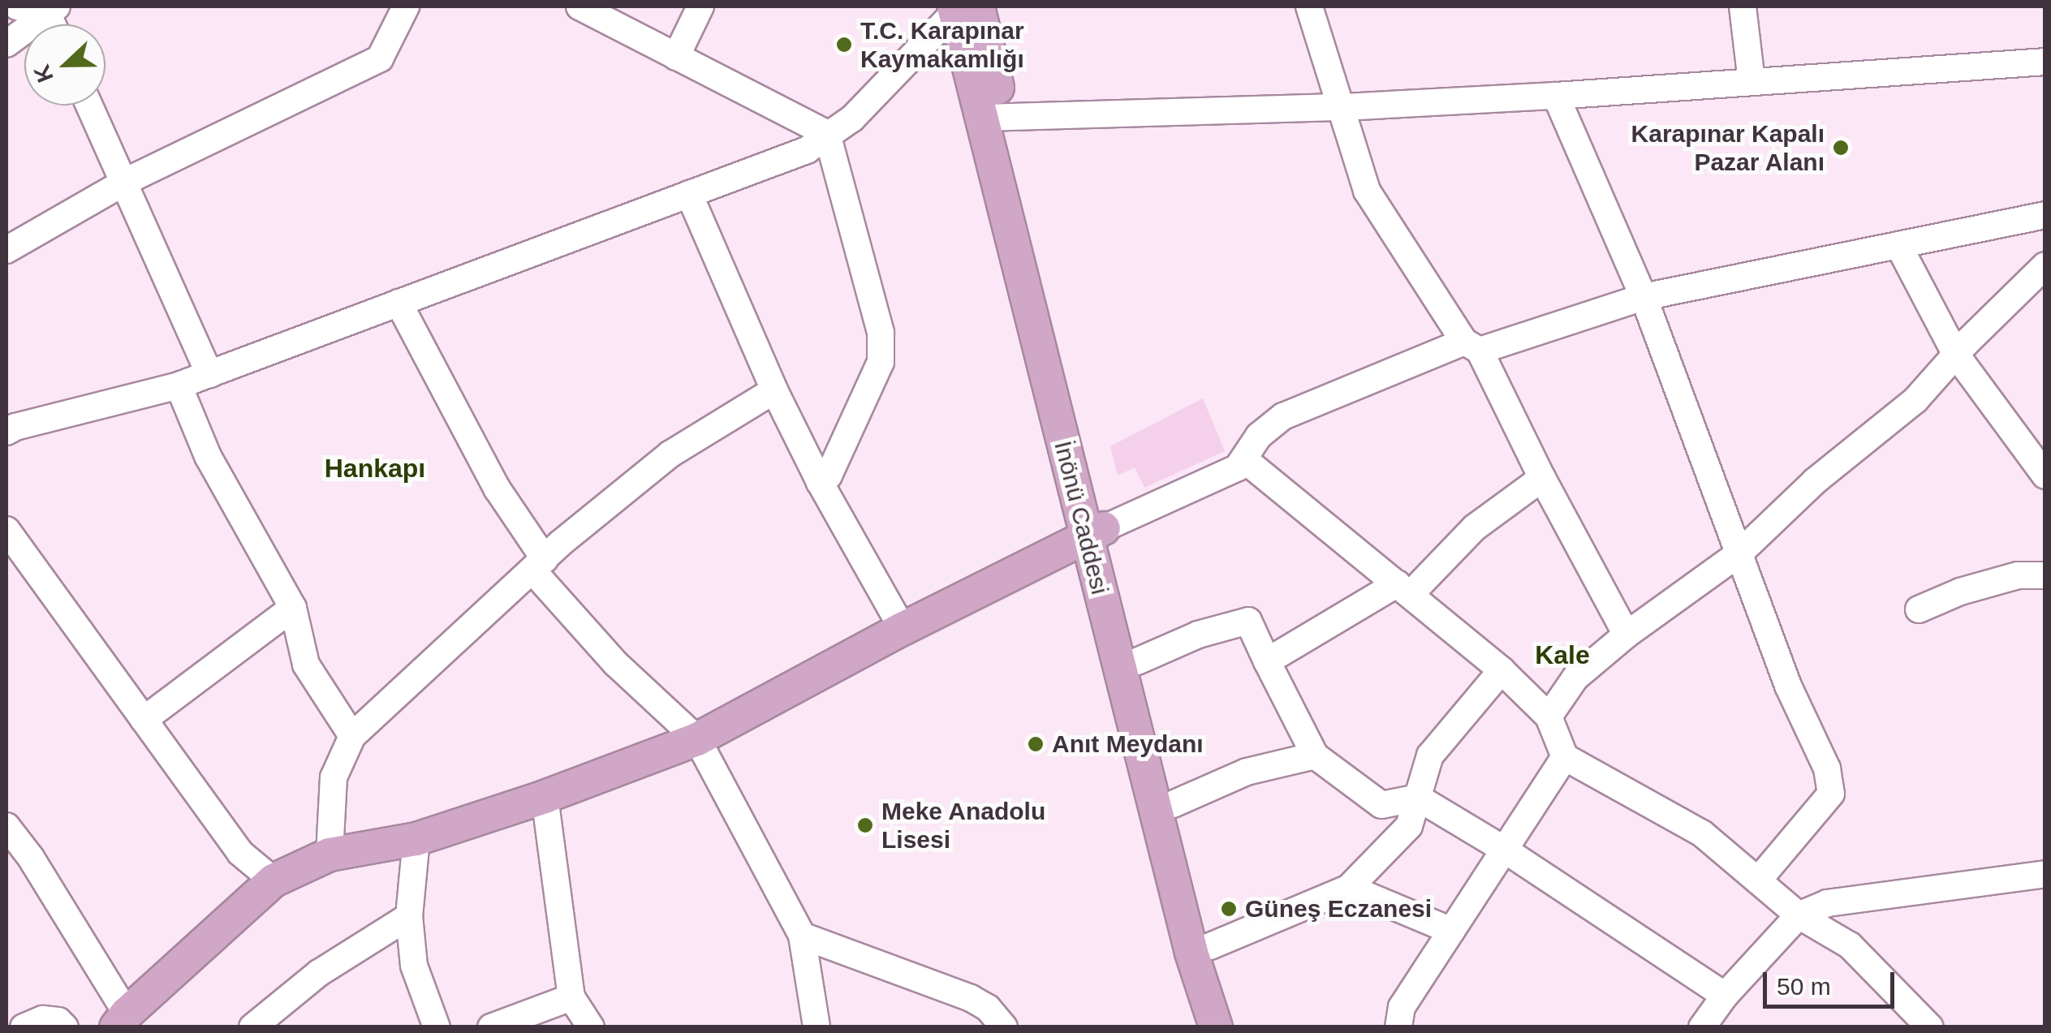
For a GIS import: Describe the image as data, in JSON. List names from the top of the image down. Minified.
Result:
{"streets":{"main road":["İnönü Caddesi"]},"districts":["Hankapı","Kale"],"places":["T.C. Karapınar Kaymakamlığı","Karapınar Kapalı Pazar Alanı","Anıt Meydanı","Meke Anadolu Lisesi","Güneş Eczanesi"],"scale_bar":"50 m","north":"left"}
